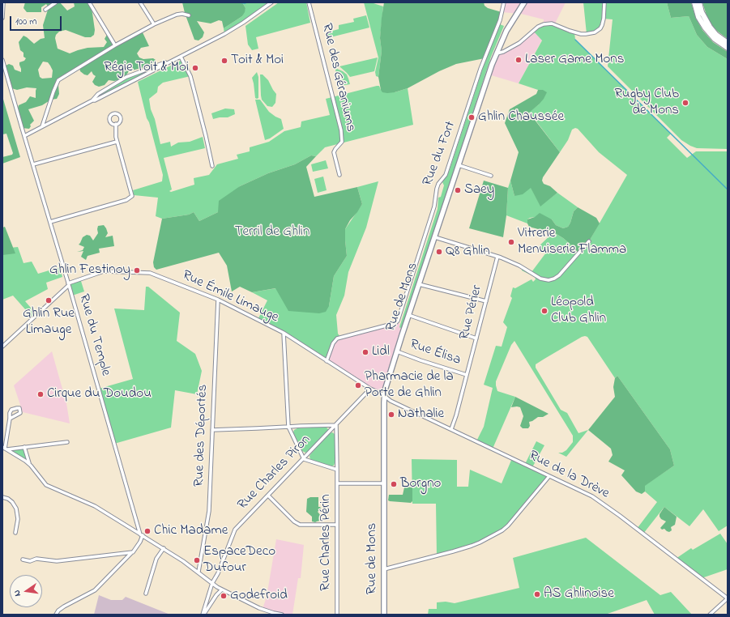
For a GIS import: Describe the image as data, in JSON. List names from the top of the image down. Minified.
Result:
{"streets":{"main road":["Rue de Mons"],"street":["Rue des Géraniums","Rue du Fort","Rue Émile Limauge","Rue Périer","Rue du Temple","Rue Élisa","Rue des Déportés","Rue Charles Piron","Rue de la Drève","Rue Charles Périn"]},"crossings":[["Rue du Fort","Rue Émile Limauge"],["Rue Émile Limauge","Rue de Mons"],["Rue Émile Limauge","Rue du Temple"],["Rue Émile Limauge","Rue des Déportés"],["Rue Émile Limauge","Rue Charles Piron"],["Rue Émile Limauge","Rue de la Drève"],["Rue de Mons","Rue Élisa"],["Rue de Mons","Rue de la Drève"],["Rue Périer","Rue Élisa"],["Rue Périer","Rue de la Drève"],["Rue Charles Piron","Rue Charles Périn"]],"parks":["Terril de Ghlin"],"places":["Laser Game Mons","Toit & Moi","Régie Toit & Moi","Rugby Club de Mons","Ghlin Chaussée","Saey","Vitrerie Menuiserie Flamma","Q8 Ghlin","Ghlin Festinoy","Ghlin Rue Limauge","Léopold Club Ghlin","Lidl","Pharmacie de la Porte de Ghlin","Cirque du Doudou","Nathalie","Borgno","Chic Madame","EspaceDeco Dufour","AS Ghlinoise","Godefroid"],"scale_bar":"100 m","north":"left"}
